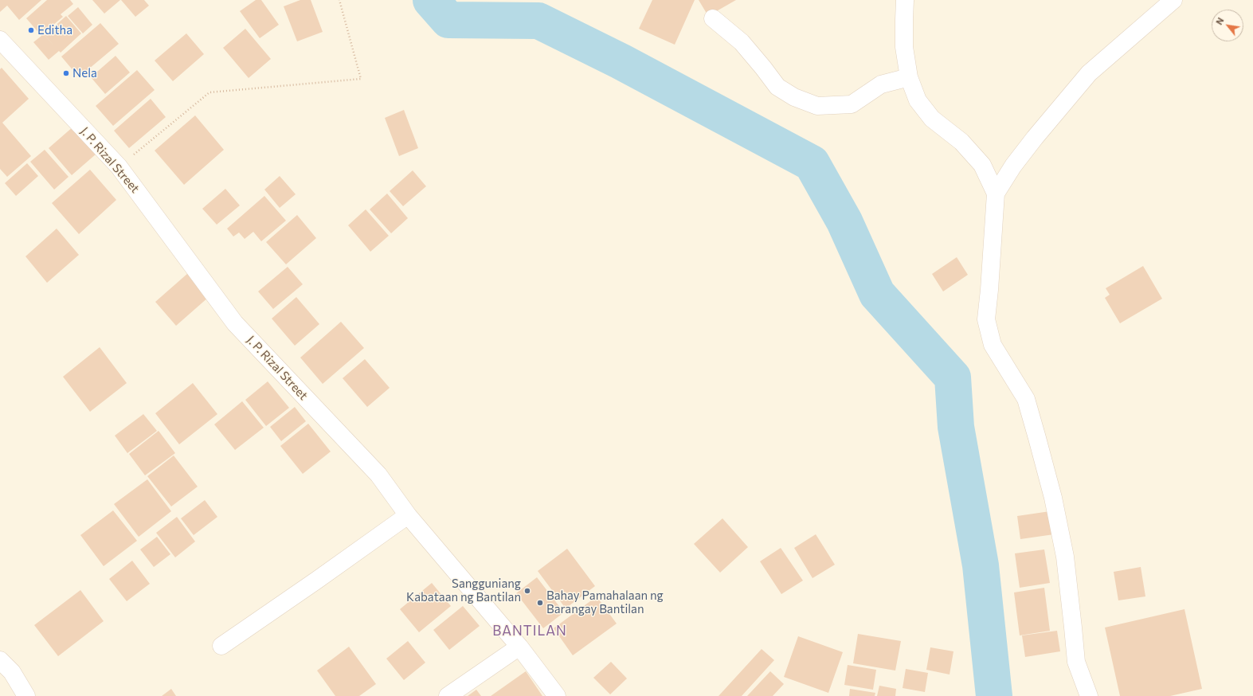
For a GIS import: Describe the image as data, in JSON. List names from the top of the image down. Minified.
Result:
{"streets":{"street":["J. P. Rizal Street"]},"districts":["BANTILAN"],"places":["Editha","Nela","Sangguniang Kabataan ng Bantilan","Bahay Pamahalaan ng Barangay Bantilan"],"north":"top left"}
